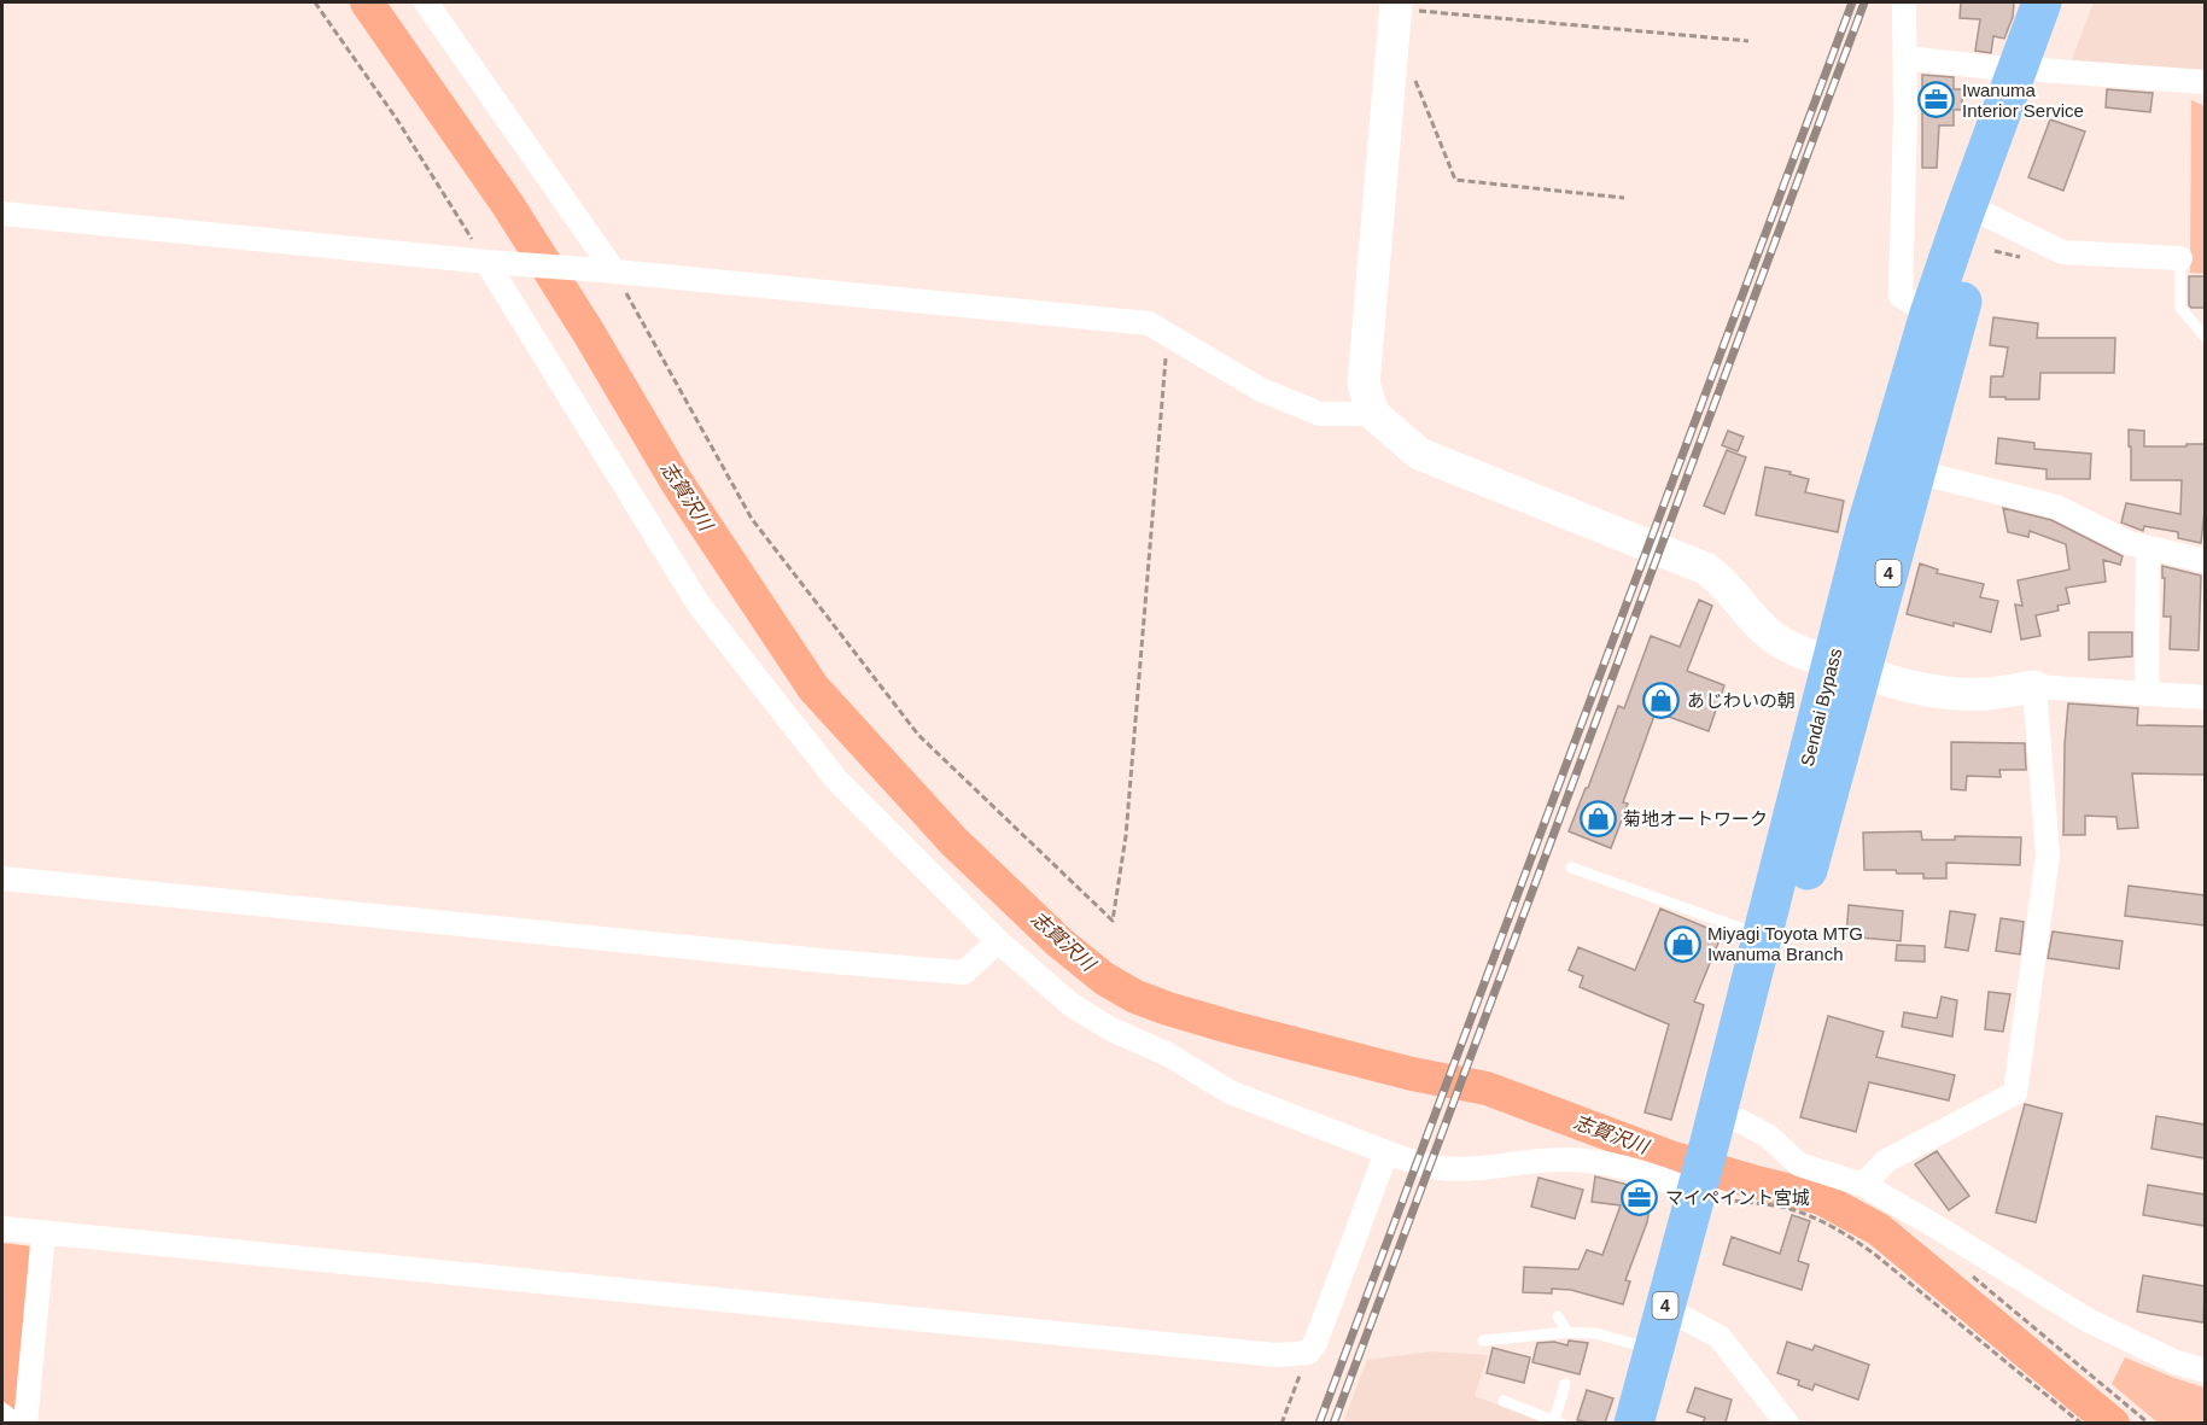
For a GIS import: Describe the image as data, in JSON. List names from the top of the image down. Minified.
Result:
{"streets":{"highway":["4","Sendai Bypass"]},"water":["志賀沢川"],"places":{"office":["Iwanuma Interior Service","マイペイント宮城"],"shop":["あじわいの朝","菊地オートワーク","Miyagi Toyota MTG Iwanuma Branch"]}}
